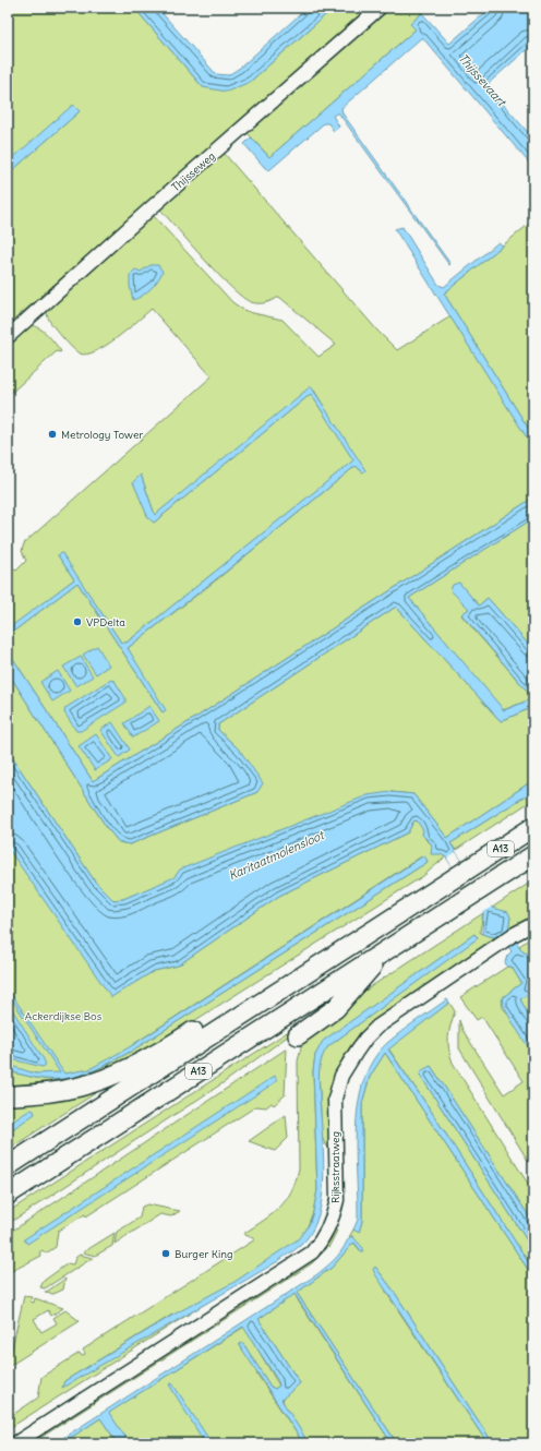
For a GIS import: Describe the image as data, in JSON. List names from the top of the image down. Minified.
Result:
{"streets":{"highway":["A13"],"street":["Thijsseweg","Rijksstraatweg"]},"water":["Thijssevaart","Karitaatmolensloot"],"parks":["Ackerdijkse Bos"],"places":["Metrology Tower","VPDelta","Burger King"]}
